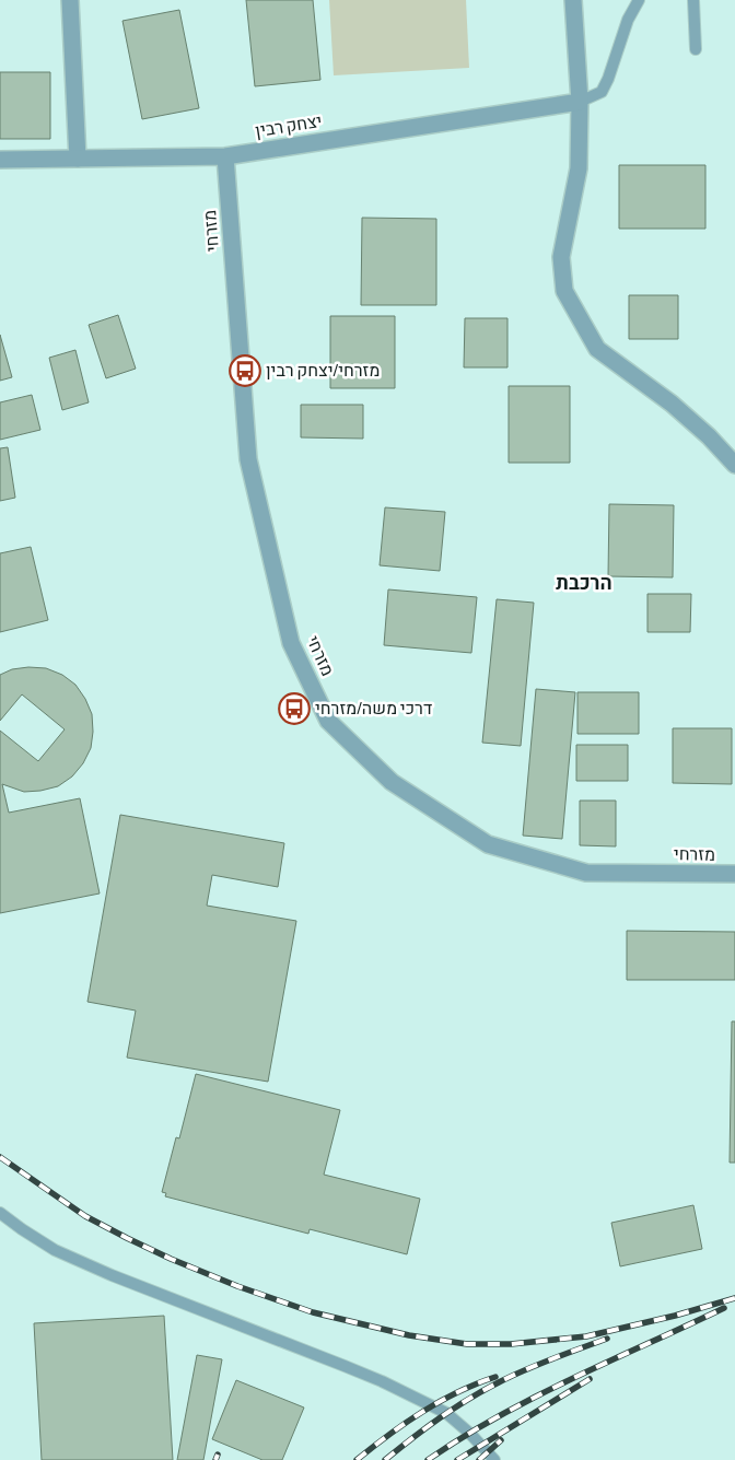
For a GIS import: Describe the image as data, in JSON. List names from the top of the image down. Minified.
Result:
{"streets":{"street":["יצחק רבין","מזרחי"]},"crossings":[["יצחק רבין","מזרחי"]],"districts":["הרכבת"],"places":{"bus stop":["מזרחי/יצחק רבין","דרכי משה/מזרחי"]}}
